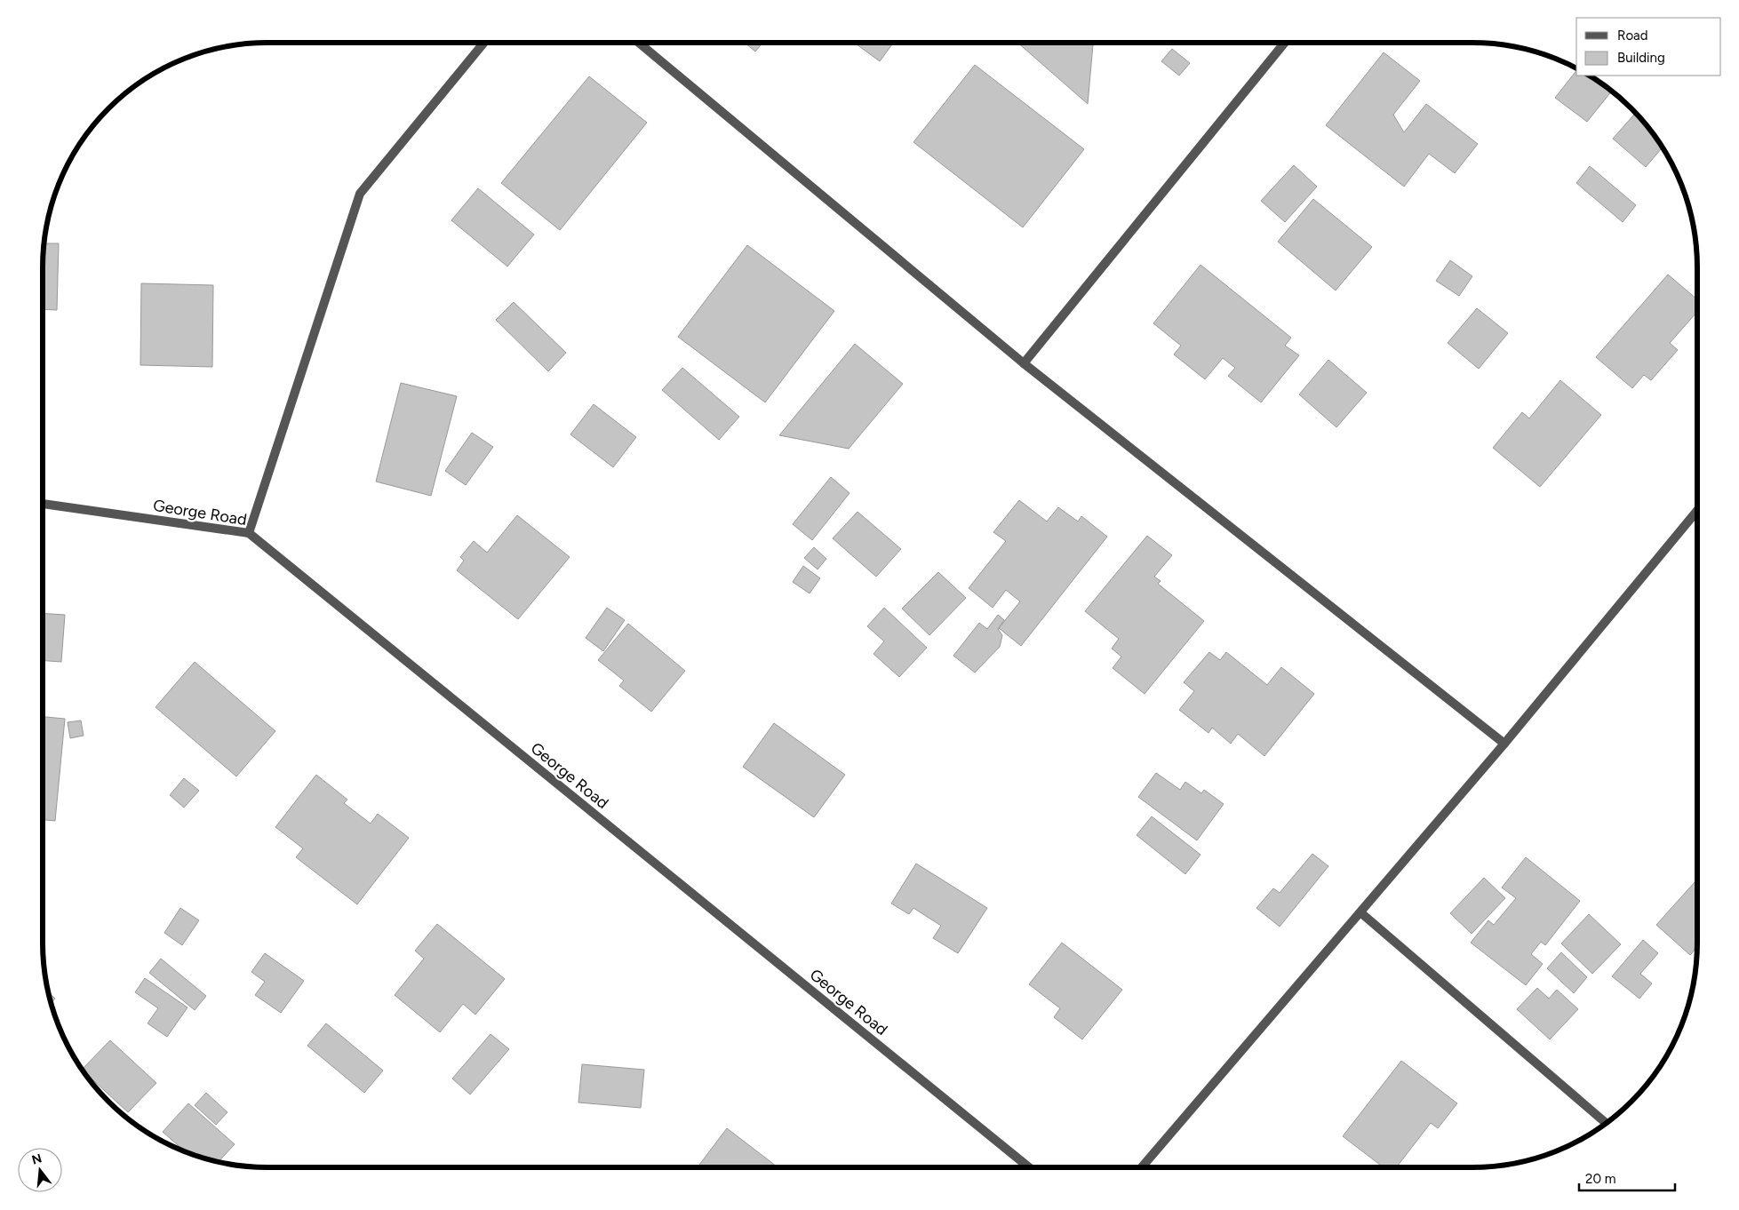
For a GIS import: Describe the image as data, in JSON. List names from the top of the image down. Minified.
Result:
{"streets":{"street":["George Road"]},"legend":["Road","Building"],"scale_bar":"20 m","north":"top"}
